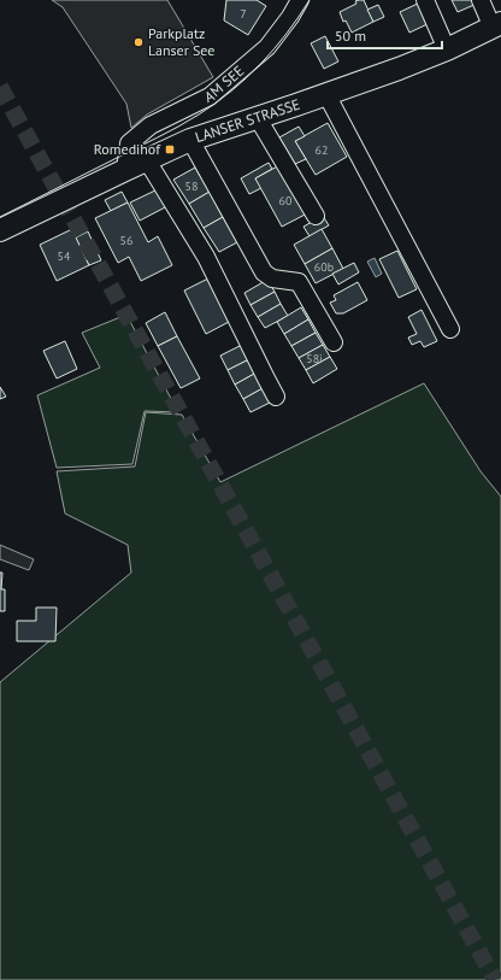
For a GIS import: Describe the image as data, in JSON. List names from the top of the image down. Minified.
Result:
{"streets":{"main road":["LANSER STRASSE"],"street":["AM SEE"]},"crossings":[["AM SEE","LANSER STRASSE"]],"places":{"other":["Parkplatz Lanser See"],"transit":["Romedihof"]},"house_numbers":["7","62","58","60","56","54","60b","58i"],"scale_bar":"50 m"}
